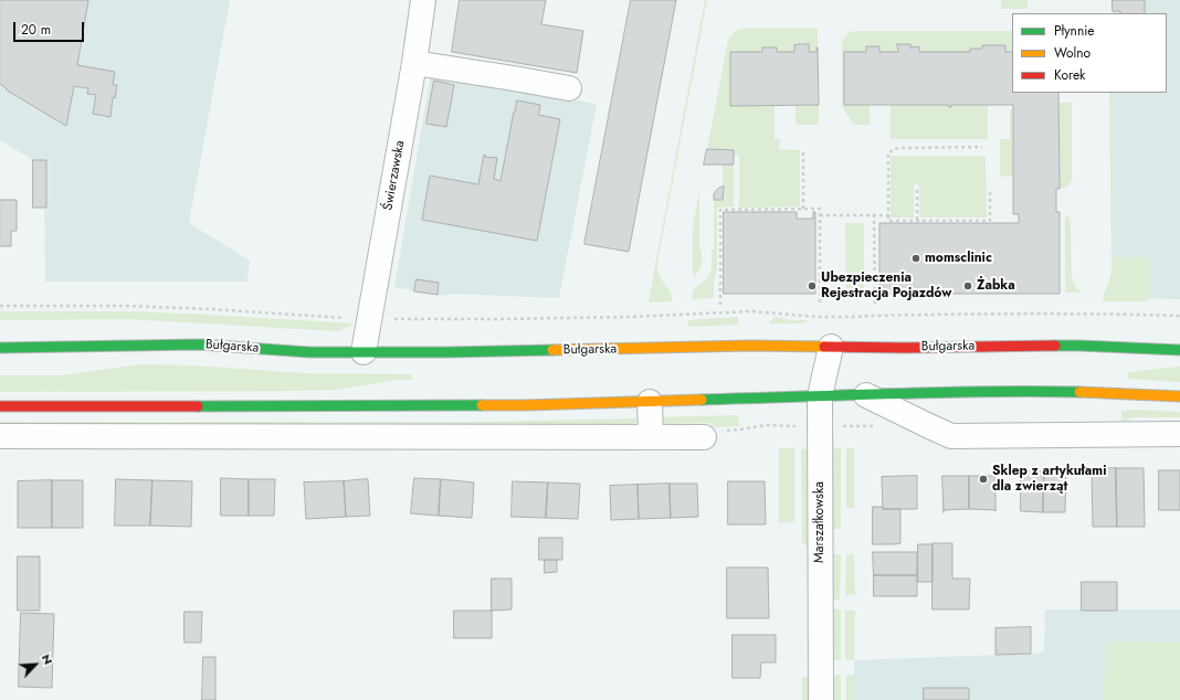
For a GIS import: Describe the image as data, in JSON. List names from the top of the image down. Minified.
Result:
{"streets":{"street":["Świerzawska","Bułgarska","Marszałkowska"]},"crossings":[["Świerzawska","Bułgarska"],["Bułgarska","Marszałkowska"]],"places":["momsclinic","Ubezpieczenia Rejestracja Pojazdów","Żabka","Sklep z artykułami dla zwierząt"],"legend":["Płynnie","Wolno","Korek"],"scale_bar":"20 m","north":"top right"}
